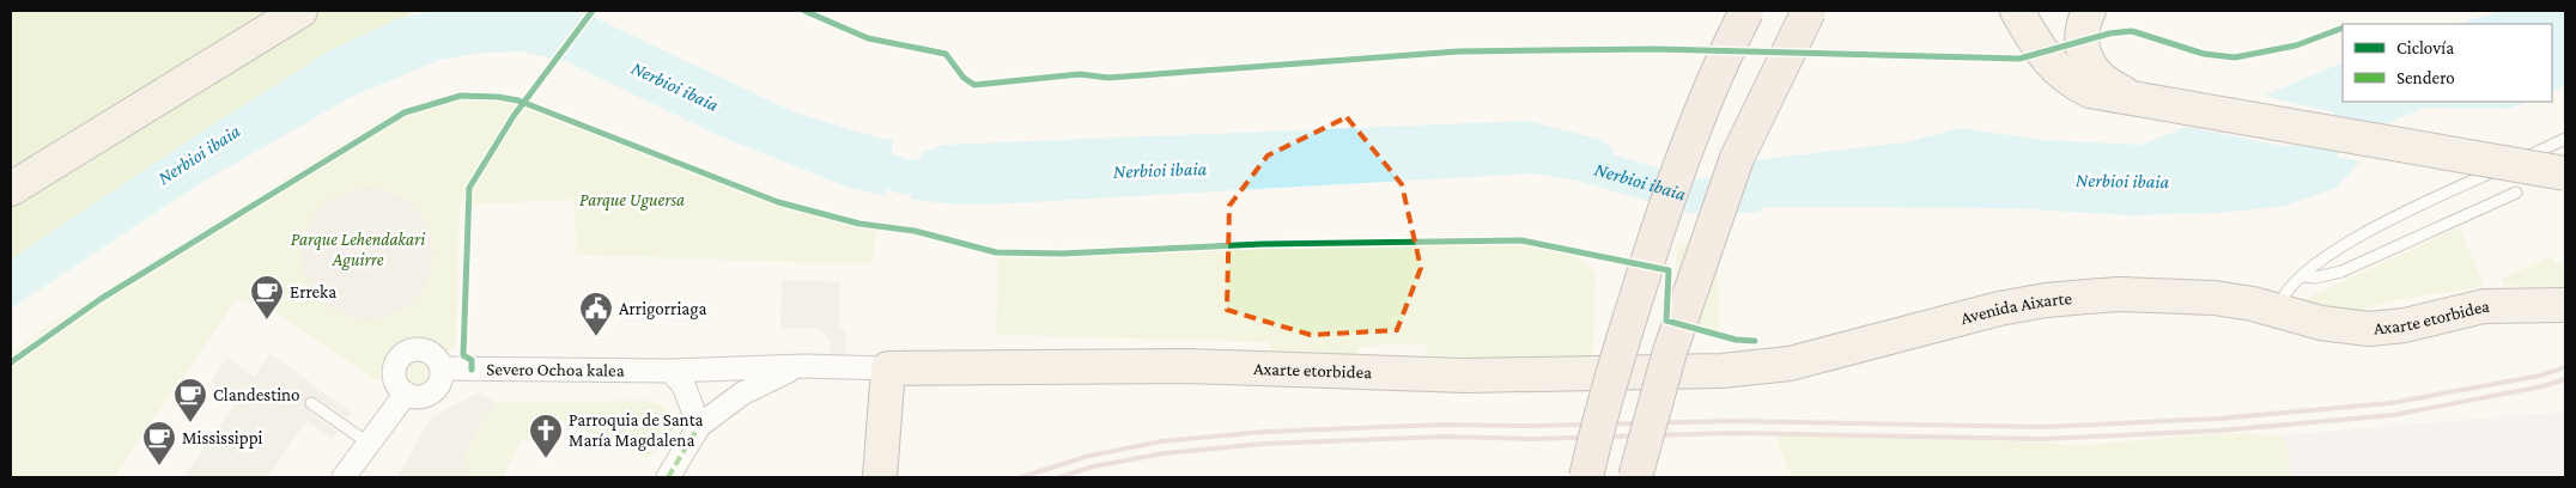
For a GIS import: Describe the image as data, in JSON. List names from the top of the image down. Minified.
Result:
{"streets":{"main road":["Avenida Aixarte","Axarte etorbidea"],"street":["Severo Ochoa kalea"]},"crossings":[["Avenida Aixarte","Axarte etorbidea"]],"water":["Nerbioi ibaia"],"parks":["Parque Uguersa","Parque Lehendakari Aguirre"],"places":{"cafe":["Erreka","Clandestino","Mississippi"],"public building":["Arrigorriaga"],"church":["Parroquia de Santa María Magdalena"]},"legend":["Ciclovía","Sendero"]}
